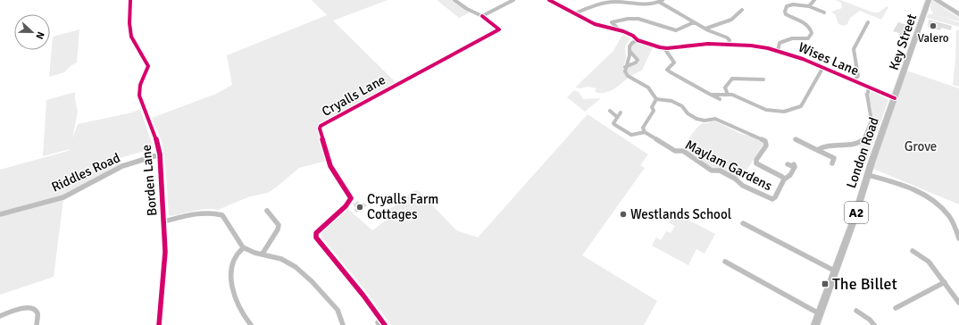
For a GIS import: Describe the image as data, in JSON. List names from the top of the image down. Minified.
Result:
{"streets":{"main road":["Key Street","London Road","A2"],"street":["Wises Lane","Cryalls Lane","Maylam Gardens","Riddles Road","Borden Lane"]},"crossings":[["Key Street","London Road"],["Wises Lane","London Road"],["Riddles Road","Borden Lane"]],"parks":["Grove"],"places":{"other":["Valero","Cryalls Farm Cottages","Westlands School"],"transit":["The Billet"]},"north":"right"}
